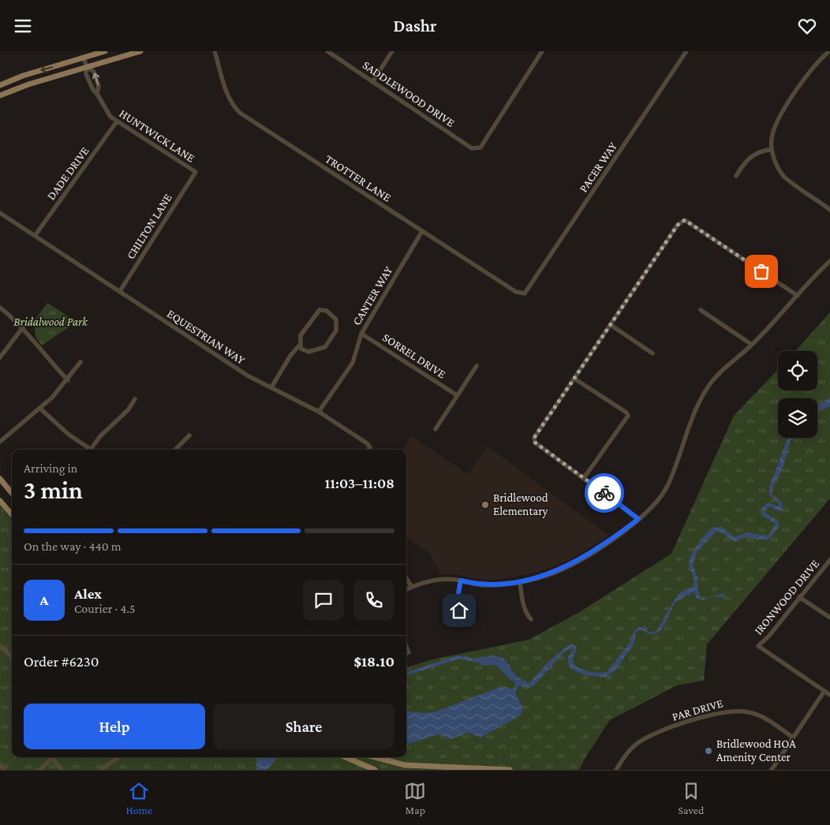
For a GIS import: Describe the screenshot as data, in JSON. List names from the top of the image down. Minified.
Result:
{"streets":{"street":["SADDLEWOOD DRIVE","HUNTWICK LANE","PACER WAY","DADE DRIVE","TROTTER LANE","CHILTON LANE","CANTER WAY","EQUESTRIAN WAY","SORREL DRIVE","IRONWOOD DRIVE","PAR DRIVE"]},"crossings":[["HUNTWICK LANE","DADE DRIVE"],["HUNTWICK LANE","CHILTON LANE"],["PACER WAY","TROTTER LANE"],["DADE DRIVE","EQUESTRIAN WAY"],["TROTTER LANE","CANTER WAY"],["CHILTON LANE","EQUESTRIAN WAY"],["CANTER WAY","EQUESTRIAN WAY"],["CANTER WAY","SORREL DRIVE"]],"parks":["Bridalwood Park"],"places":["Bridlewood Elementary","Bridlewood HOA Amenity Center"],"page":{"header":"Dashr","heading":["3 min","Arriving in","11:03–11:08"],"panel":["Alex","Courier · 4.5","Order #6230","$18.10"],"bar":"On the way · 440 m","round":"A","buttons":["Help","Share"],"tabs":["Home","Map","Saved"]}}
